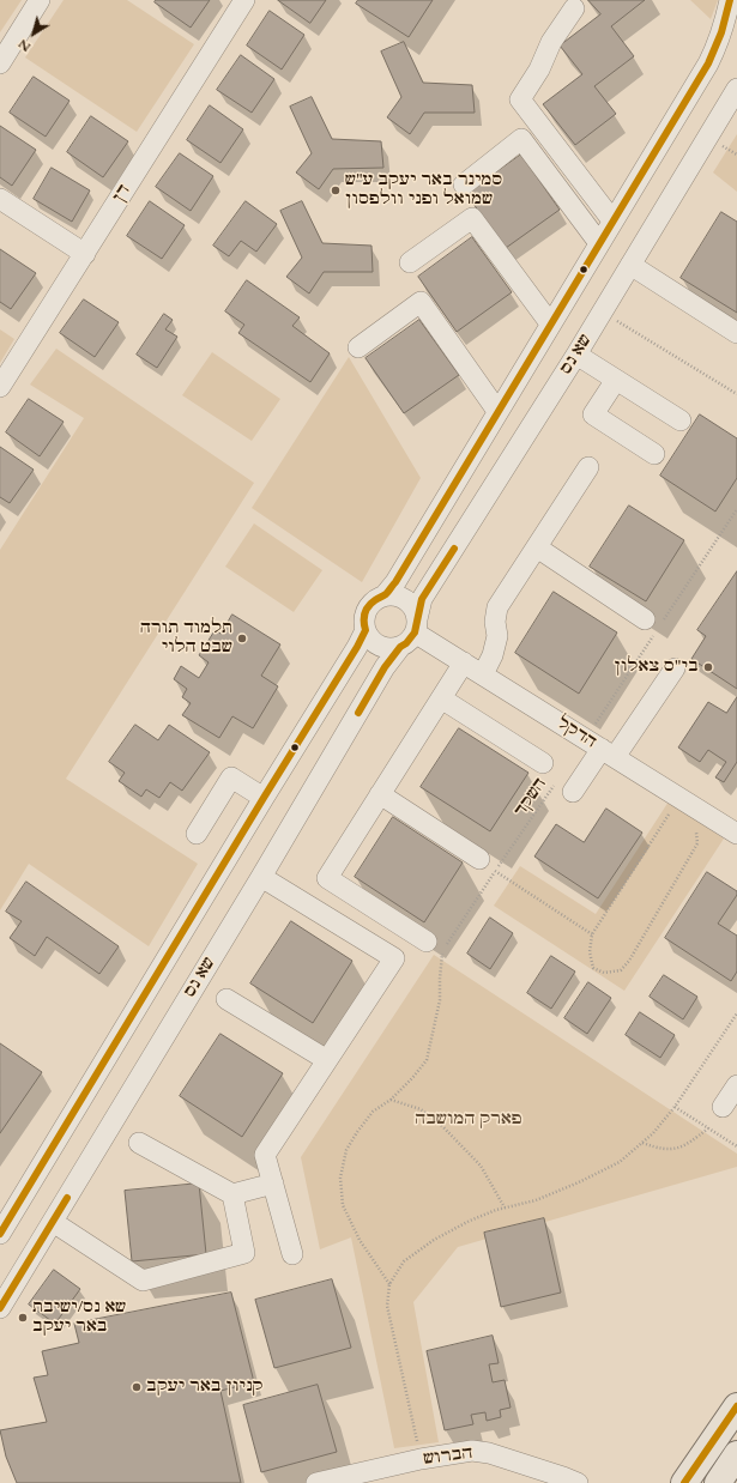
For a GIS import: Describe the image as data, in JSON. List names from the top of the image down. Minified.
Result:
{"streets":{"street":["דן","שא נס","הדקל","הברוש"],"path":["השקד"]},"crossings":[["שא נס","הדקל"]],"parks":["פארק המושבה"],"places":["סמינר באר יעקב ע\"ש שמואל ופני וולפסון","תלמוד תורה שבט הלוי","בי\"ס צאלון","שא נס/ישיבת באר יעקב","קניון באר יעקב"],"north":"bottom left"}
